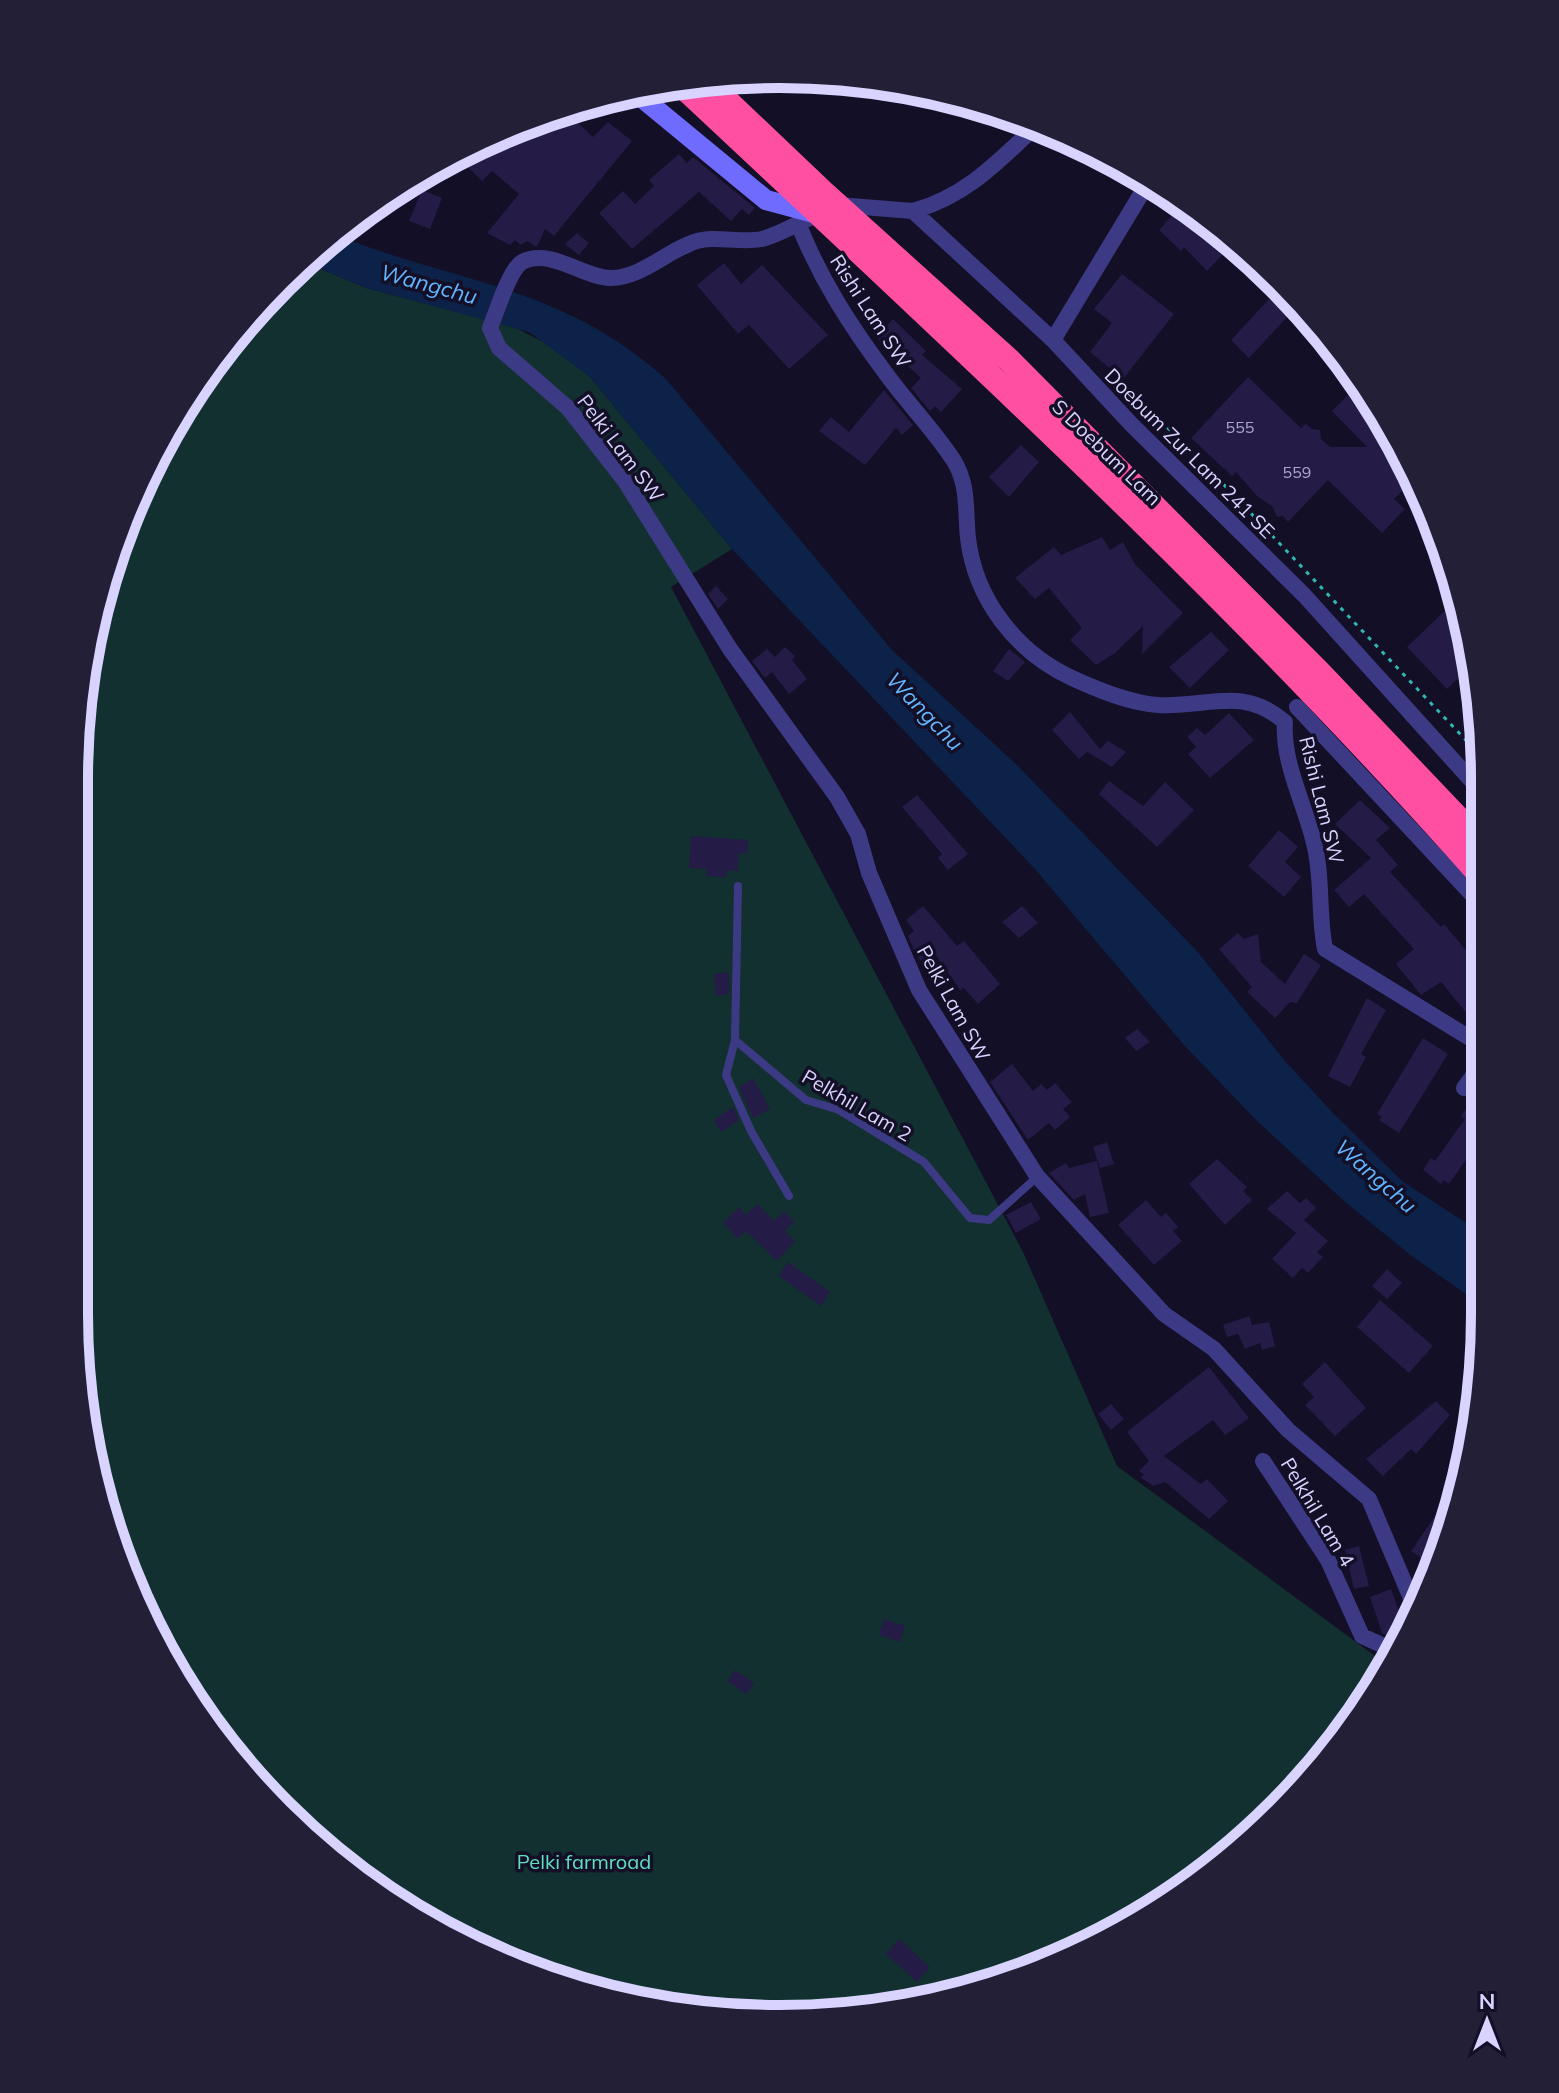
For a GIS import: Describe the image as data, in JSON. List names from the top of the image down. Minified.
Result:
{"streets":{"highway":["S Doebum Lam"],"street":["Rishi Lam SW","Pelki Lam SW","Doebum Zur Lam 241 SE","Pelkhil Lam 4"],"lane":["Pelkhil Lam 2"]},"crossings":[["Rishi Lam SW","Pelki Lam SW"],["Rishi Lam SW","S Doebum Lam"],["Pelki Lam SW","S Doebum Lam"],["Pelki Lam SW","Pelkhil Lam 2"]],"water":["Wangchu"],"parks":["Pelki farmroad"],"house_numbers":["555","559"],"north":"top"}
